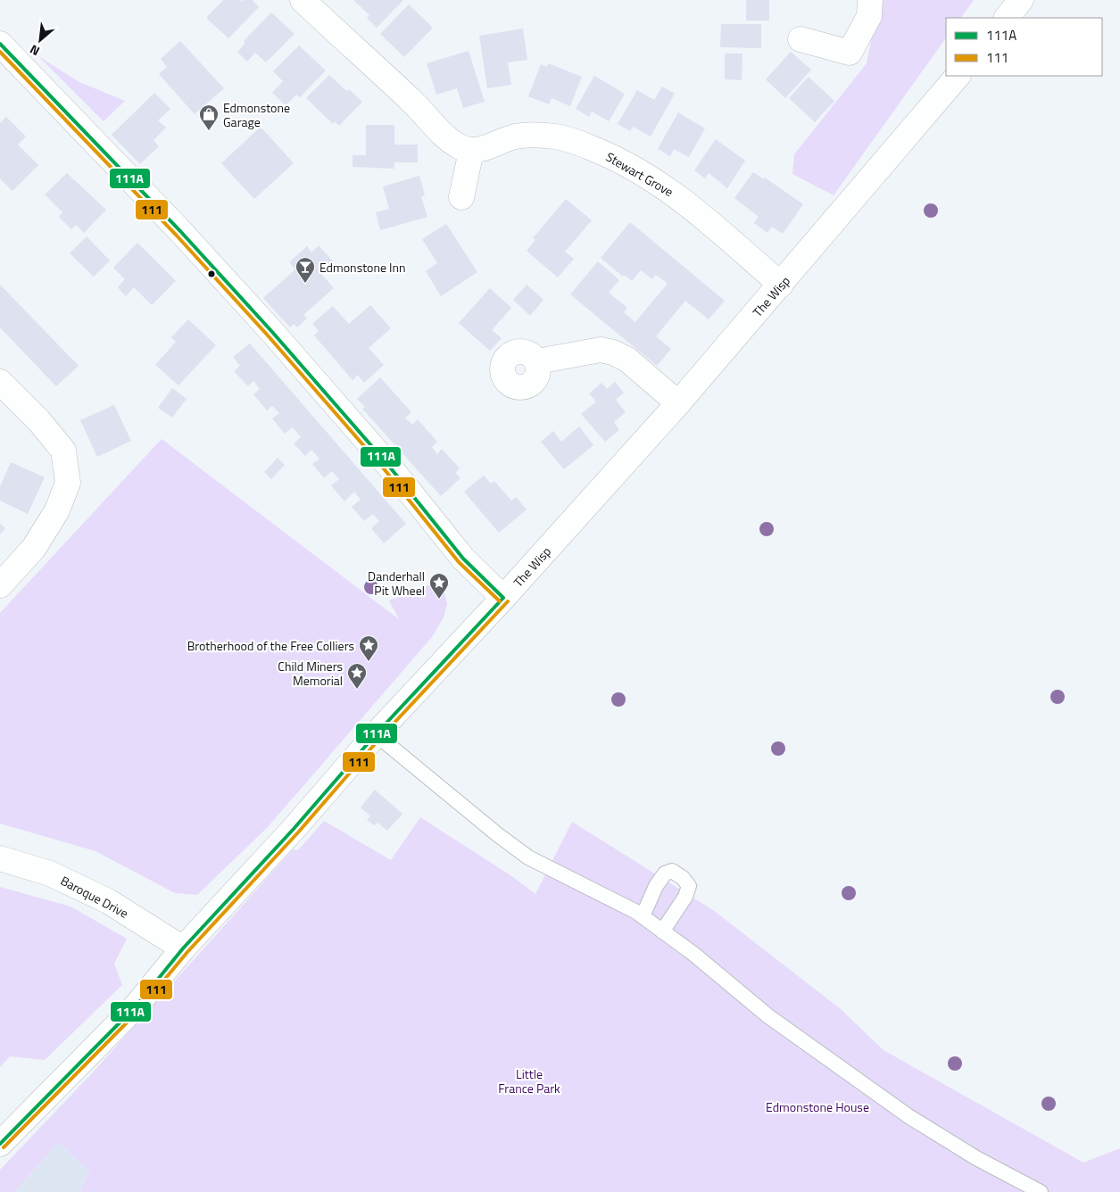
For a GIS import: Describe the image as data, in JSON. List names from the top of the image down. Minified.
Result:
{"streets":{"street":["Stewart Grove","The Wisp","Baroque Drive"]},"crossings":[["Stewart Grove","The Wisp"],["The Wisp","Baroque Drive"]],"parks":["Little France Park","Edmonstone House"],"places":{"shop":["Edmonstone Garage"],"bar":["Edmonstone Inn"],"place":["Danderhall Pit Wheel","Brotherhood of the Free Colliers","Child Miners Memorial"]},"lines":["transit line 111A","transit line 111"],"legend":["111A","111"],"north":"bottom left"}
